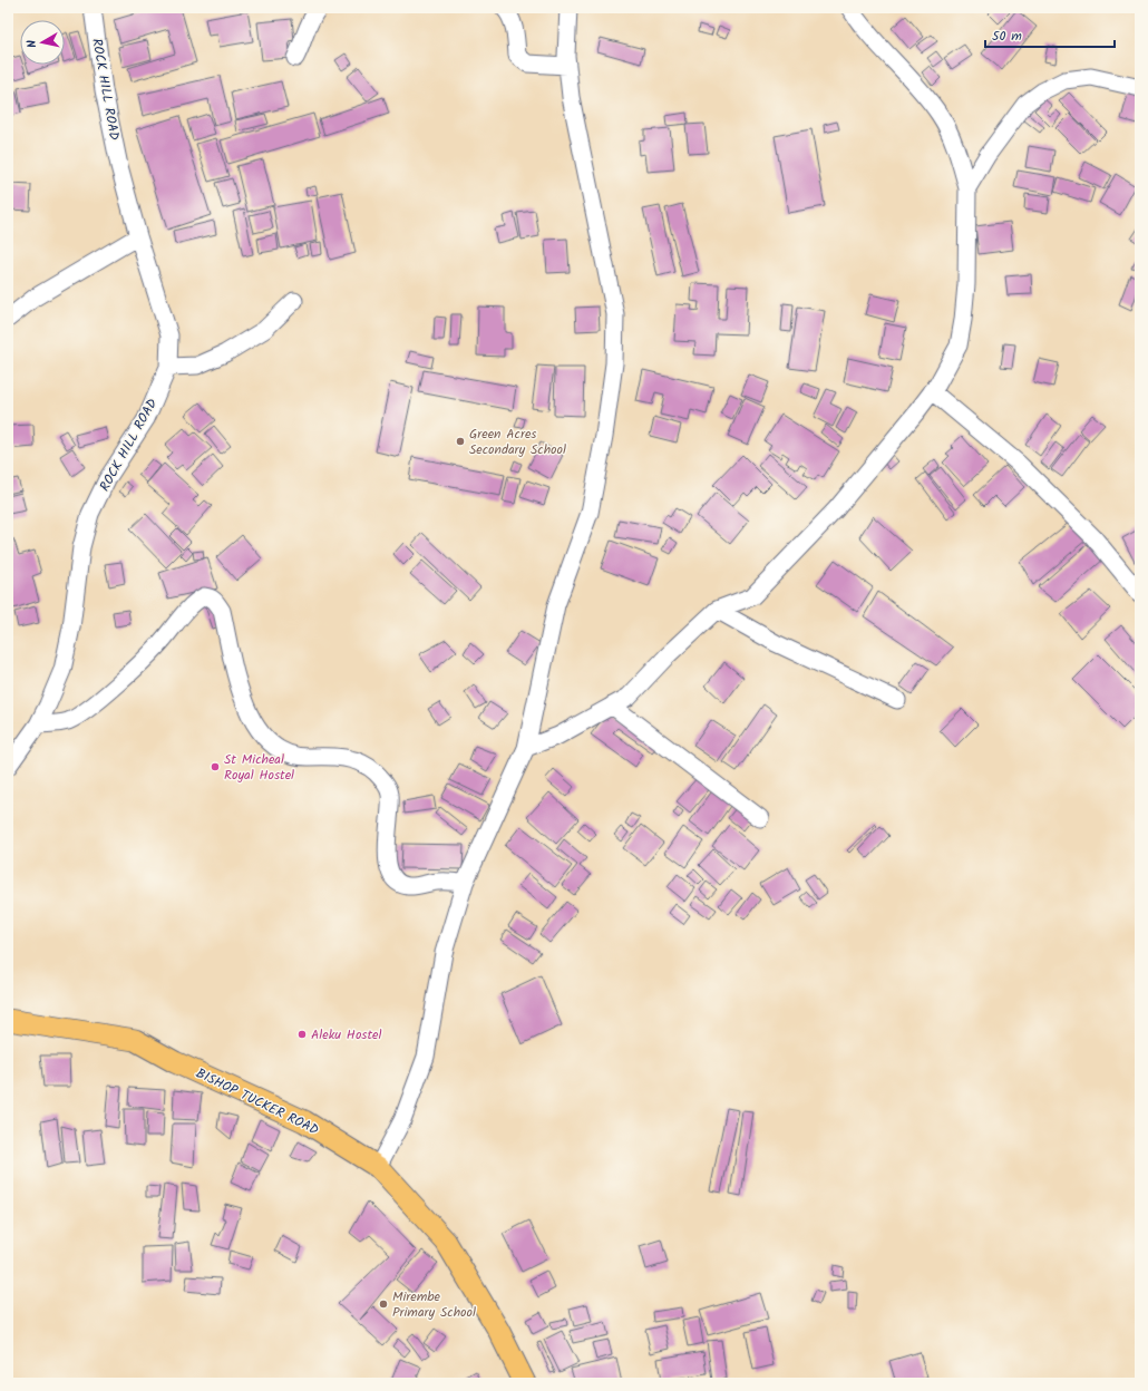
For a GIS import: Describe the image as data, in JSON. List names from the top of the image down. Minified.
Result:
{"streets":{"main road":["BISHOP TUCKER ROAD"],"street":["ROCK HILL ROAD"]},"places":["Green Acres Secondary School","St Micheal Royal Hostel","Aleku Hostel","Mirembe Primary School"],"scale_bar":"50 m","north":"left"}
